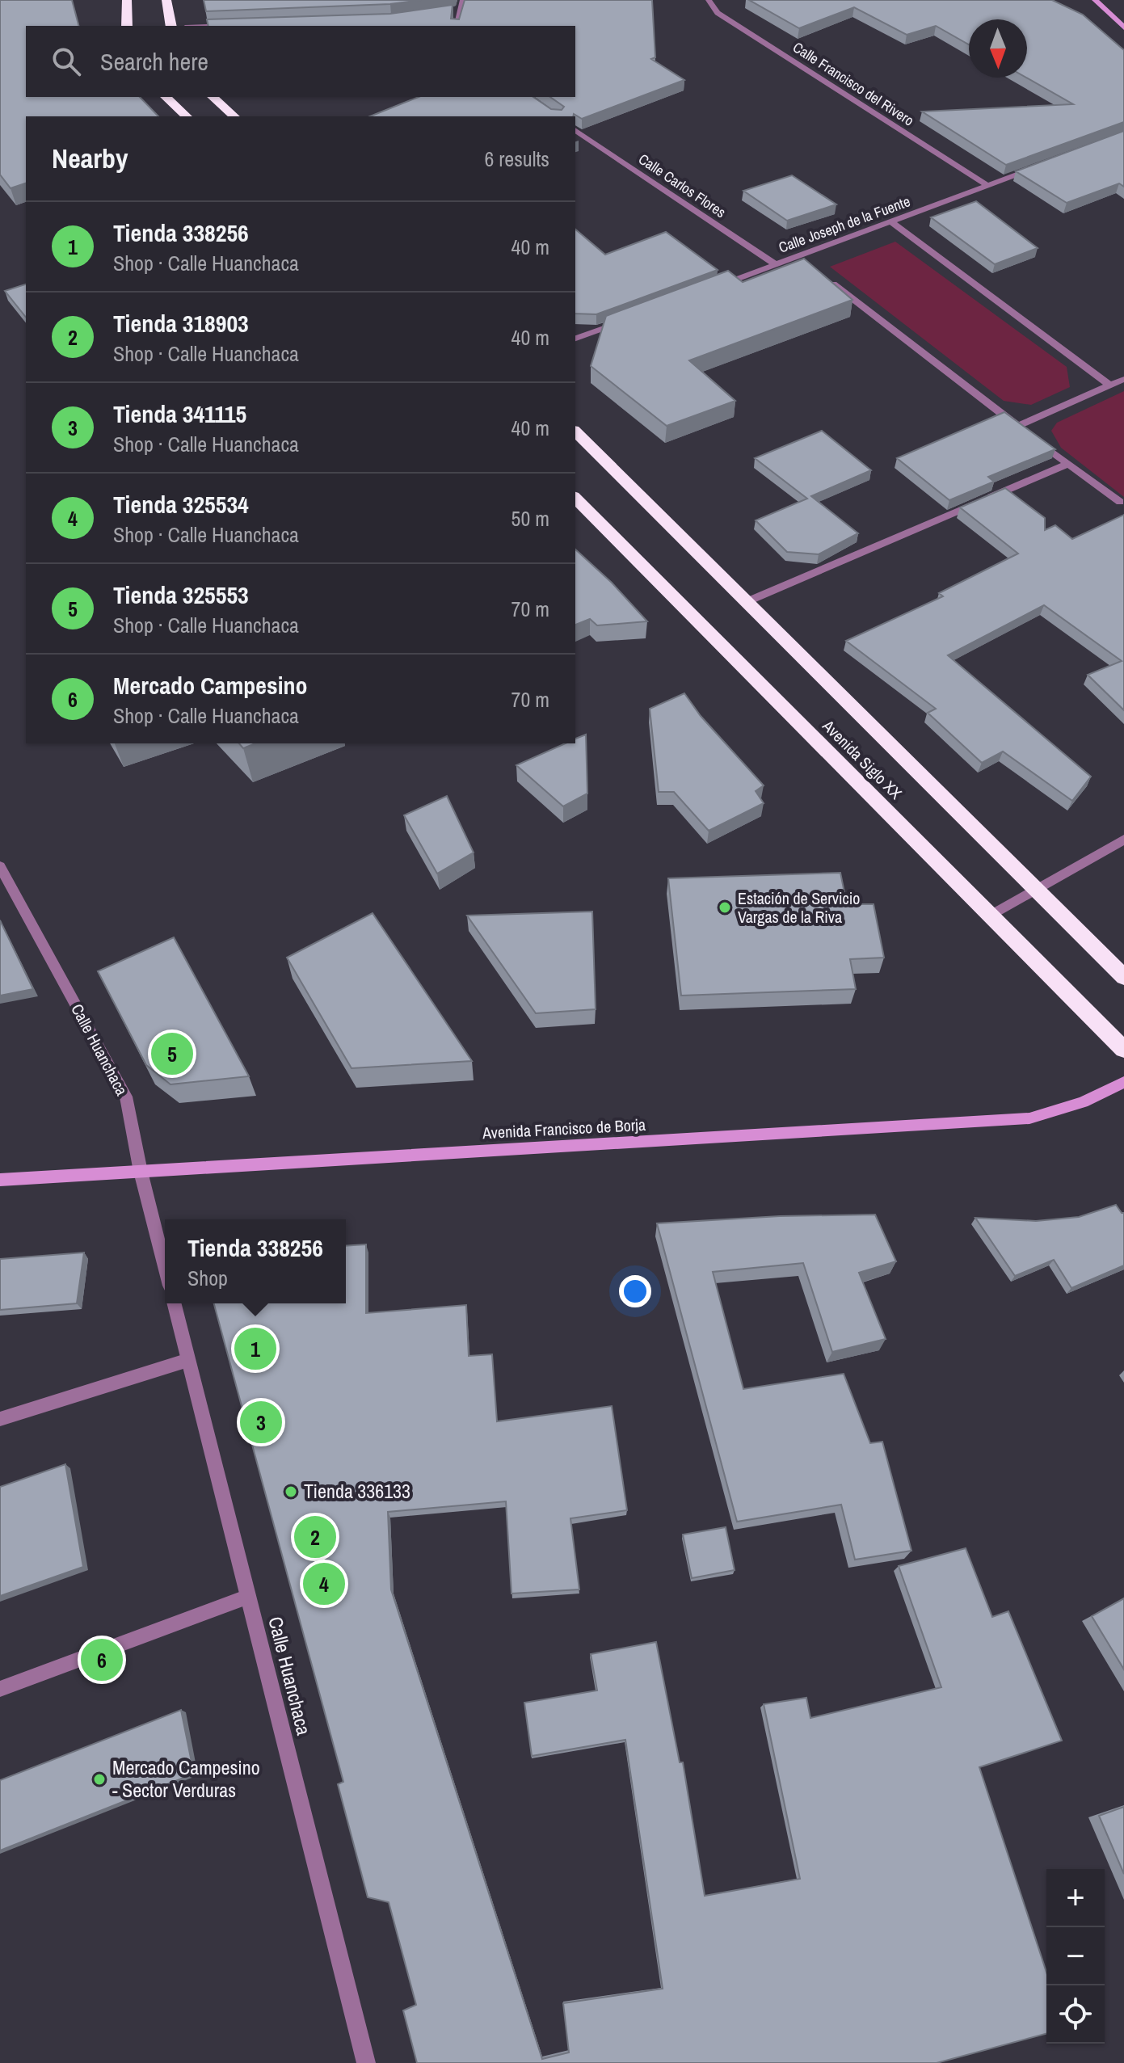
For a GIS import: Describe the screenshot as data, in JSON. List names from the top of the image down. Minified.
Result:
{"streets":{"highway":["Avenida Siglo XX"],"street":["Calle Francisco del Rivero","Calle Carlos Flores","Calle Joseph de la Fuente","Calle Huanchaca","Avenida Francisco de Borja"]},"crossings":[["Calle Francisco del Rivero","Calle Joseph de la Fuente"],["Calle Carlos Flores","Calle Joseph de la Fuente"],["Calle Huanchaca","Avenida Francisco de Borja"]],"places":["Estación de Servicio Vargas de la Riva","Tienda 336133","Mercado Campesino - Sector Verduras"],"north":"bottom","page":{"search":"Search here","heading":["Nearby","6 results"],"list":[{"mark":"1","name":"Tienda 338256","note":"Shop · Calle Huanchaca","value":"40 m"},{"mark":"2","name":"Tienda 318903","note":"Shop · Calle Huanchaca","value":"40 m"},{"mark":"3","name":"Tienda 341115","note":"Shop · Calle Huanchaca","value":"40 m"},{"mark":"4","name":"Tienda 325534","note":"Shop · Calle Huanchaca","value":"50 m"},{"mark":"5","name":"Tienda 325553","note":"Shop · Calle Huanchaca","value":"70 m"},{"mark":"6","name":"Mercado Campesino","note":"Shop · Calle Huanchaca","value":"70 m"}],"pins":["5","1","3","2","4","6"],"popup":["Tienda 338256","Shop"],"map_buttons":["+","−"]}}
